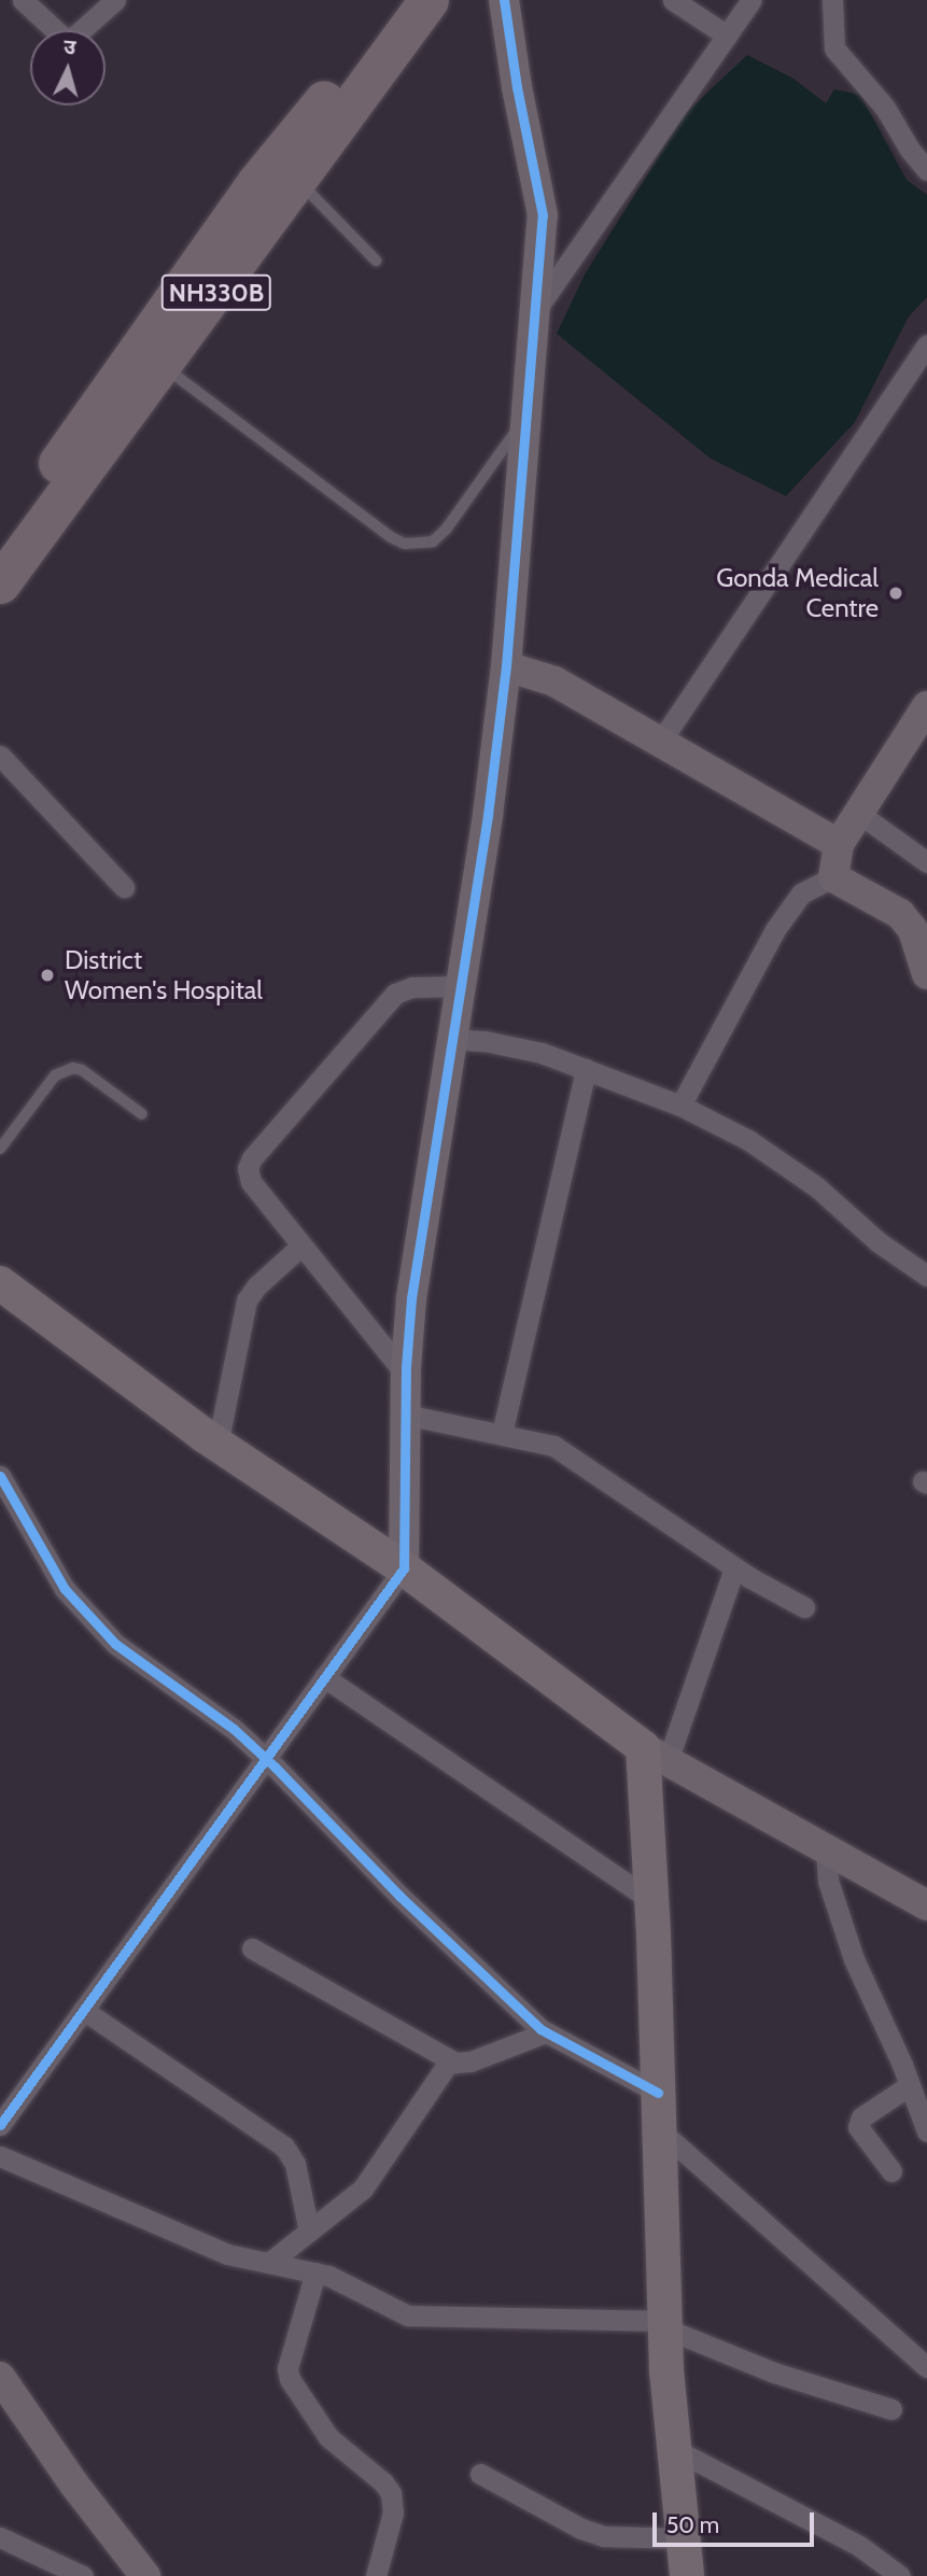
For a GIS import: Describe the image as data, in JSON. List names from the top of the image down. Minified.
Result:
{"streets":{"highway":["NH330B"]},"places":["Gonda Medical Centre","District Women's Hospital"],"scale_bar":"50 m","north":"top"}
